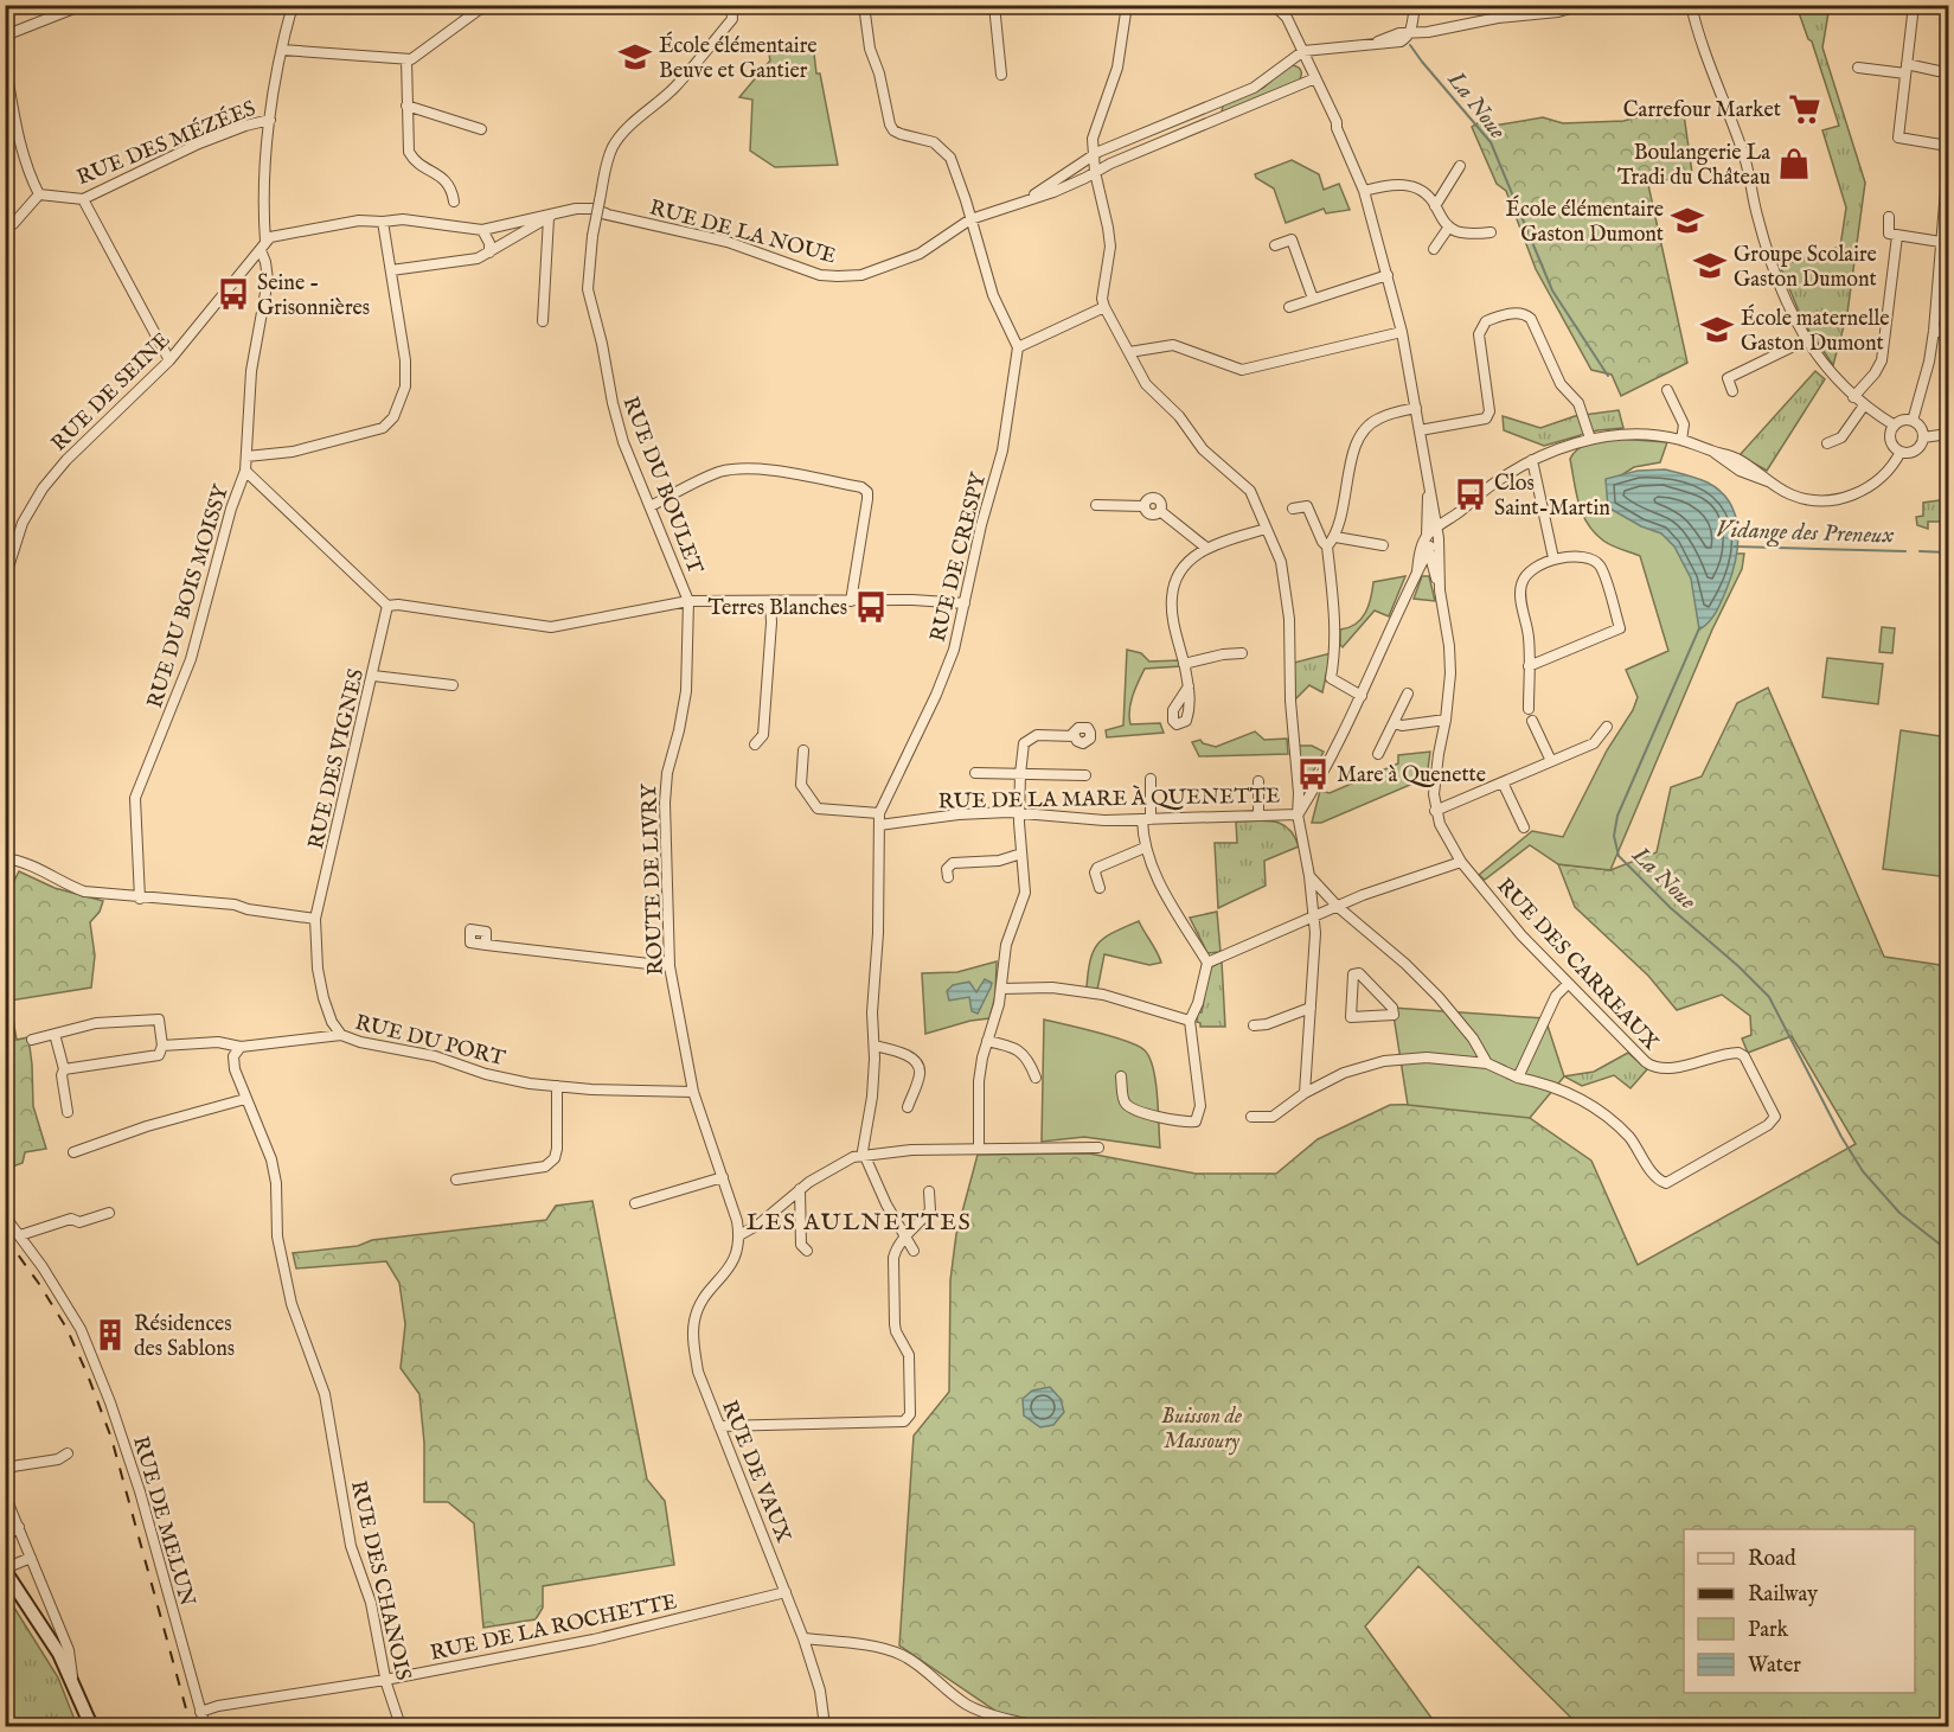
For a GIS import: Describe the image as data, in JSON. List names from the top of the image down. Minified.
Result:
{"streets":{"street":["RUE DES MÉZÉES","RUE DE LA NOUE","RUE DE SEINE","RUE DU BOULET","RUE DE CRESPY","RUE DU BOIS MOISSY","RUE DES VIGNES","RUE DE LA MARE À QUENETTE","ROUTE DE LIVRY","RUE DES CARREAUX","RUE DU PORT","RUE DE VAUX","RUE DE MELUN","RUE DES CHANOIS","RUE DE LA ROCHETTE"]},"crossings":[["RUE DES MÉZÉES","RUE DU BOIS MOISSY"],["RUE DE LA NOUE","RUE DE SEINE"],["RUE DE LA NOUE","RUE DU BOIS MOISSY"],["RUE DE LA NOUE","RUE DES CARREAUX"],["RUE DE SEINE","RUE DU BOIS MOISSY"],["RUE DU BOULET","ROUTE DE LIVRY"],["RUE DE CRESPY","RUE DE LA MARE À QUENETTE"],["RUE DES VIGNES","RUE DU PORT"],["ROUTE DE LIVRY","RUE DU PORT"],["ROUTE DE LIVRY","RUE DE VAUX"],["RUE DE VAUX","RUE DE LA ROCHETTE"],["RUE DE MELUN","RUE DE LA ROCHETTE"],["RUE DES CHANOIS","RUE DE LA ROCHETTE"]],"districts":["LES AULNETTES"],"water":["La Noue","Vidange des Preneux"],"parks":["Buisson de Massoury"],"places":{"school or university":["École élémentaire Beuve et Gantier","École élémentaire Gaston Dumont","Groupe Scolaire Gaston Dumont","École maternelle Gaston Dumont"],"supermarket":["Carrefour Market"],"shop":["Boulangerie La Tradi du Château"],"bus stop":["Seine - Grisonnières","Clos Saint-Martin","Terres Blanches","Mare à Quenette"],"building":["Résidences des Sablons"]},"legend":["Road","Railway","Park","Water"]}
